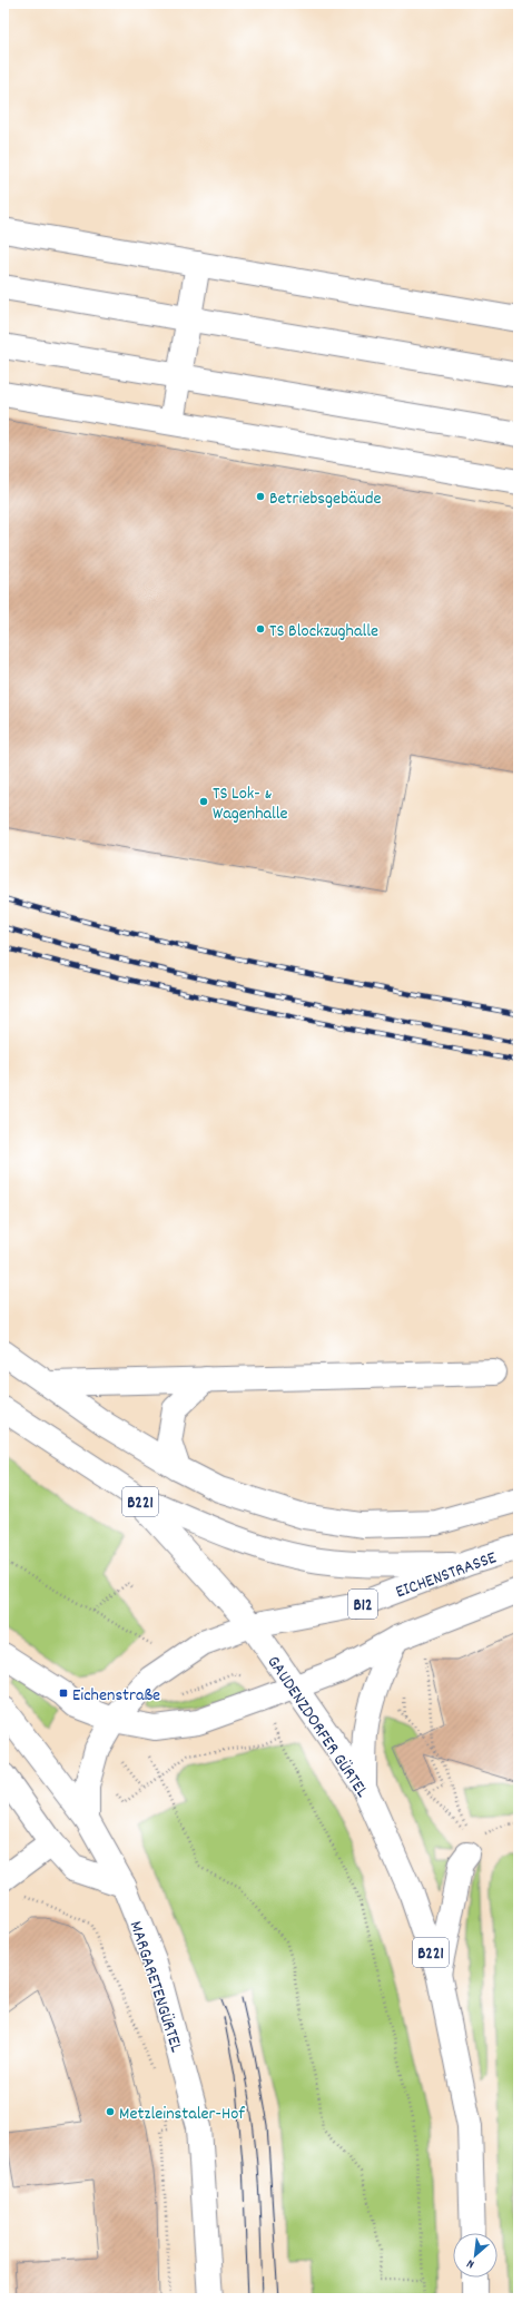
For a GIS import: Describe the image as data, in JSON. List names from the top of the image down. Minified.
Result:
{"streets":{"main road":["B221","EICHENSTRASSE","B12","GAUDENZDORFER GÜRTEL","MARGARETENGÜRTEL"]},"crossings":[["B221","EICHENSTRASSE"],["B221","GAUDENZDORFER GÜRTEL"],["EICHENSTRASSE","GAUDENZDORFER GÜRTEL"],["EICHENSTRASSE","MARGARETENGÜRTEL"]],"places":{"other":["Betriebsgebäude","TS Blockzughalle","TS Lok- & Wagenhalle","Metzleinstaler-Hof"],"transit":["Eichenstraße"]},"north":"bottom left"}
